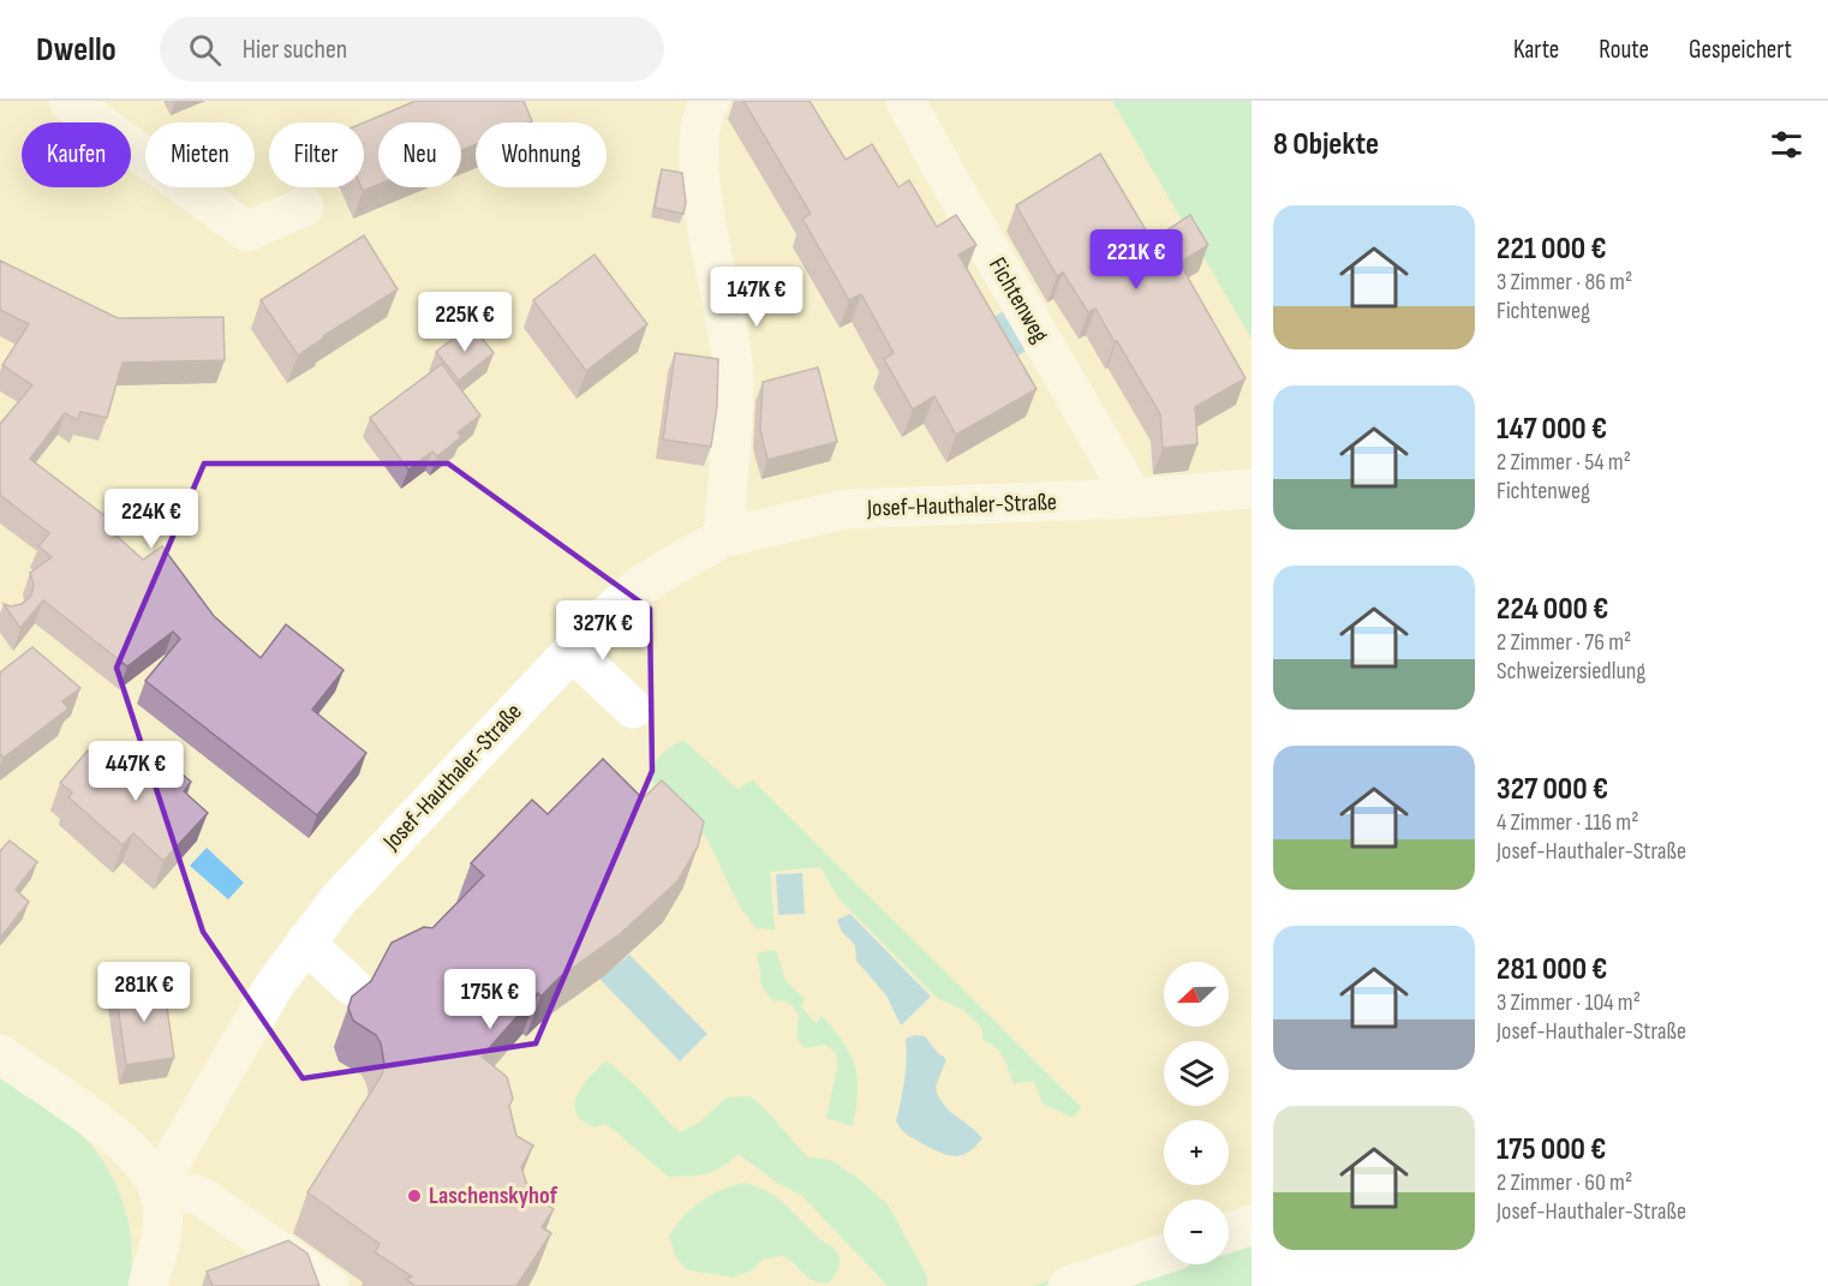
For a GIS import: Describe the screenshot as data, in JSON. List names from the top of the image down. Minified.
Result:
{"streets":{"street":["Fichtenweg","Josef-Hauthaler-Straße"]},"crossings":[["Fichtenweg","Josef-Hauthaler-Straße"]],"places":["Laschenskyhof"],"north":"left","page":{"header":"Dwello","search":"Hier suchen","nav":["Karte","Route","Gespeichert"],"heading":"8 Objekte","chip":["Kaufen","Mieten","Filter","Neu","Wohnung"],"list":[{"name":"221 000 €","note":"3 Zimmer · 86 m² · Fichtenweg"},{"name":"147 000 €","note":"2 Zimmer · 54 m² · Fichtenweg"},{"name":"224 000 €","note":"2 Zimmer · 76 m² · Schweizersiedlung"},{"name":"327 000 €","note":"4 Zimmer · 116 m² · Josef-Hauthaler-Straße"},{"name":"281 000 €","note":"3 Zimmer · 104 m² · Josef-Hauthaler-Straße"},{"name":"175 000 €","note":"2 Zimmer · 60 m² · Josef-Hauthaler-Straße"}],"price":["221K €","147K €","225K €","224K €","327K €","447K €","281K €","175K €"],"map_buttons":["+","−"]}}
